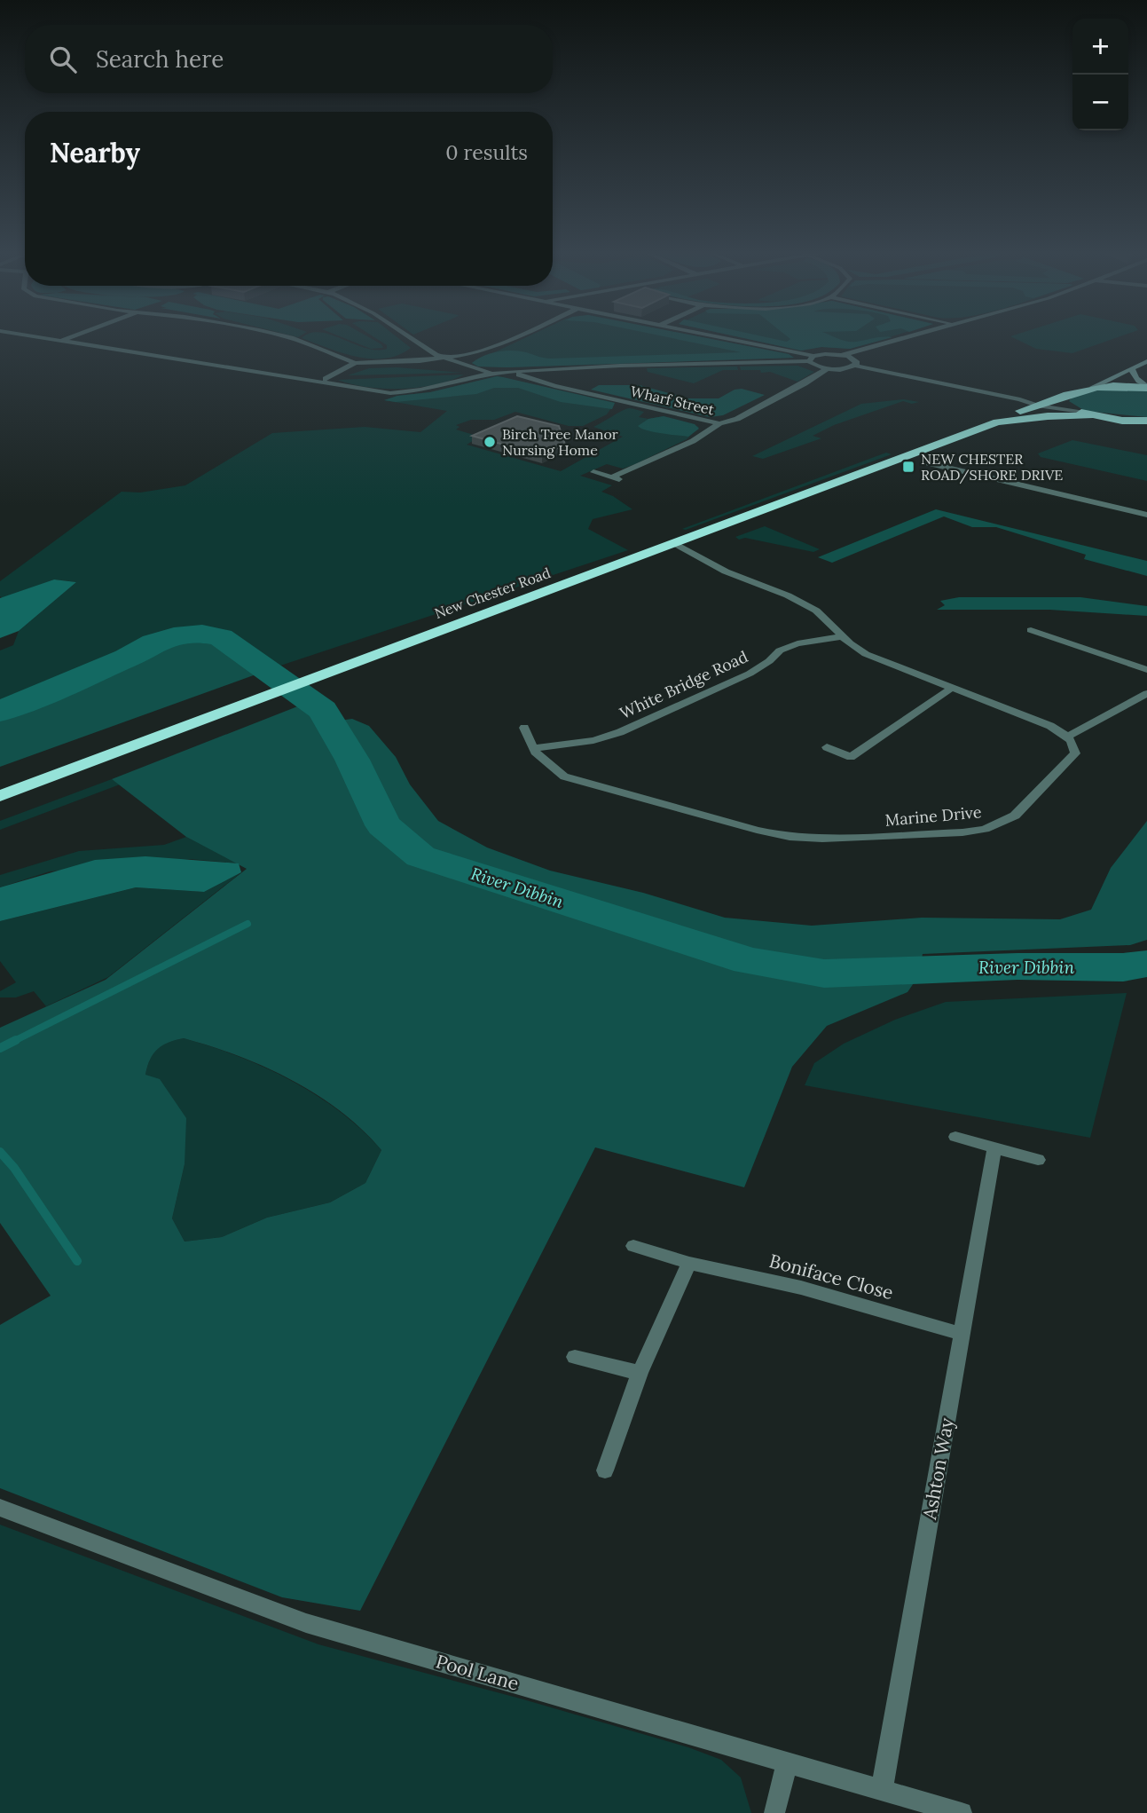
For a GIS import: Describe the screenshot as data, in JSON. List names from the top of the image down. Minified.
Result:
{"streets":{"highway":["New Chester Road"],"street":["Wharf Street","White Bridge Road","Marine Drive","Boniface Close","Ashton Way","Pool Lane"]},"crossings":[["White Bridge Road","Marine Drive"],["Boniface Close","Ashton Way"],["Ashton Way","Pool Lane"]],"water":["River Dibbin"],"places":{"other":["Birch Tree Manor Nursing Home"],"transit":["NEW CHESTER ROAD/SHORE DRIVE"]},"page":{"map_buttons":["+","−"],"search":"Search here","heading":["Nearby","0 results"]}}
